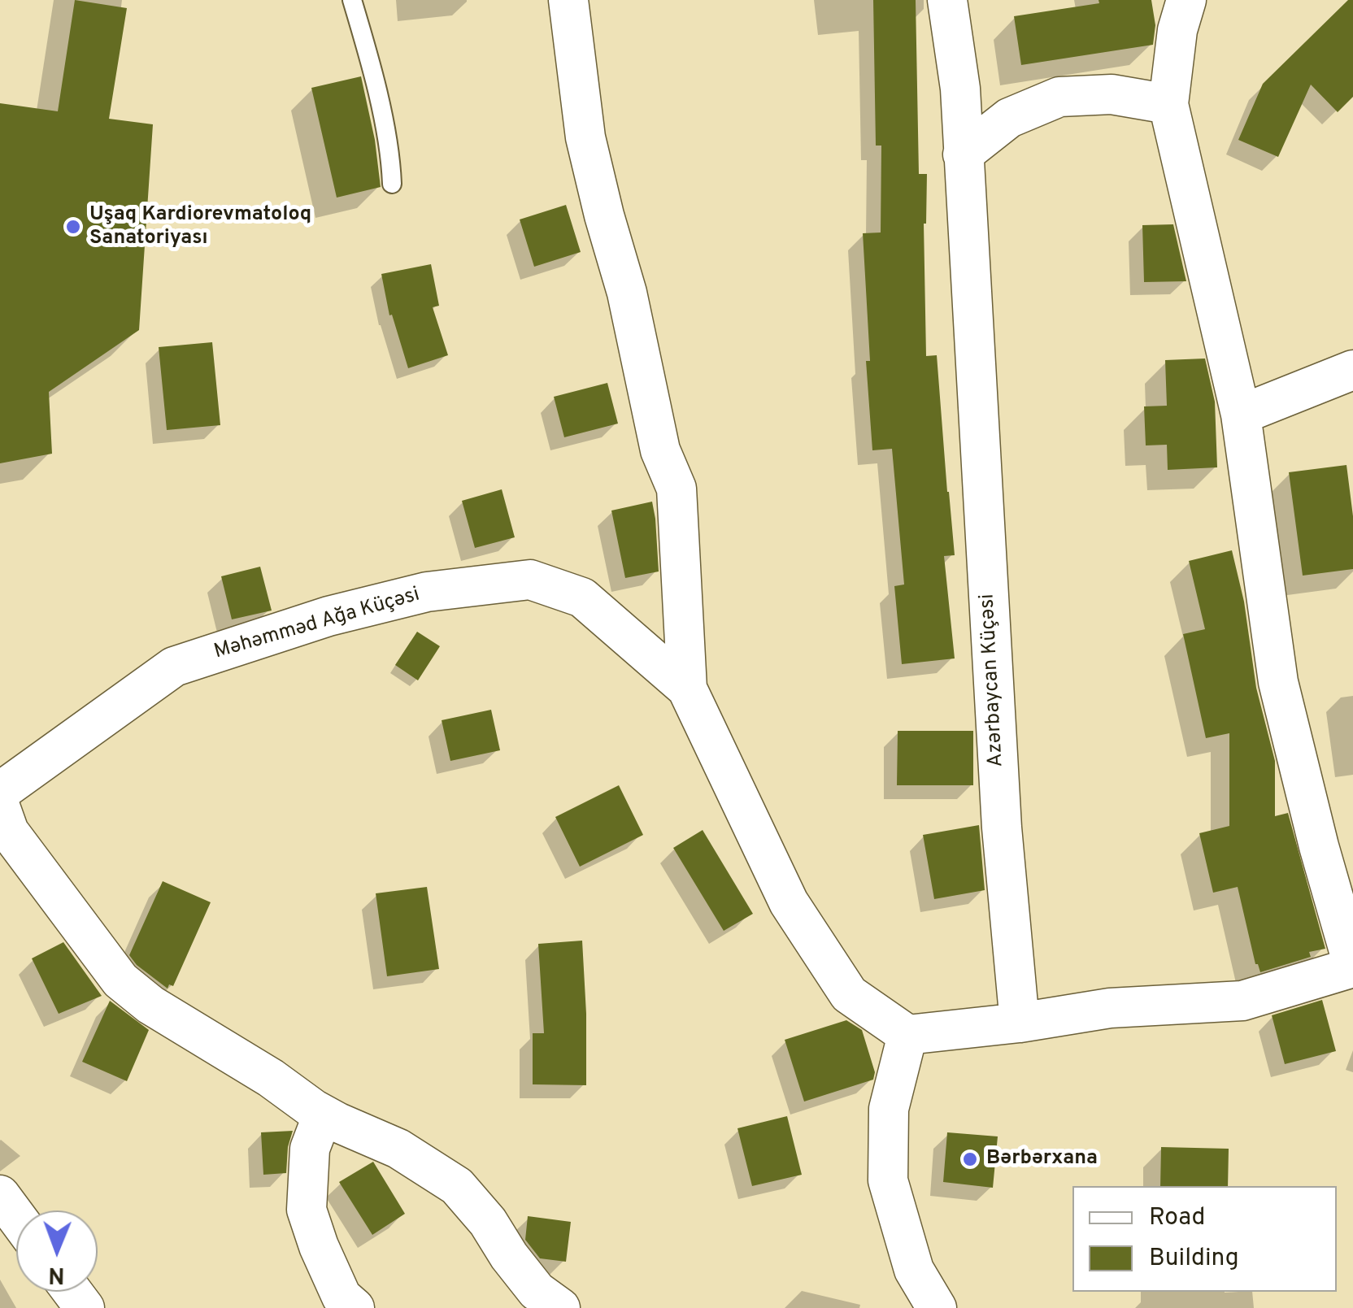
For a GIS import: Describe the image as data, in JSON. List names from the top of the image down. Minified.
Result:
{"streets":{"street":["Məhəmməd Ağa Küçəsi","Azərbaycan Küçəsi"]},"places":["Uşaq Kardiorevmatoloq Sanatoriyası","Bərbərxana"],"legend":["Road","Building"],"north":"bottom"}
